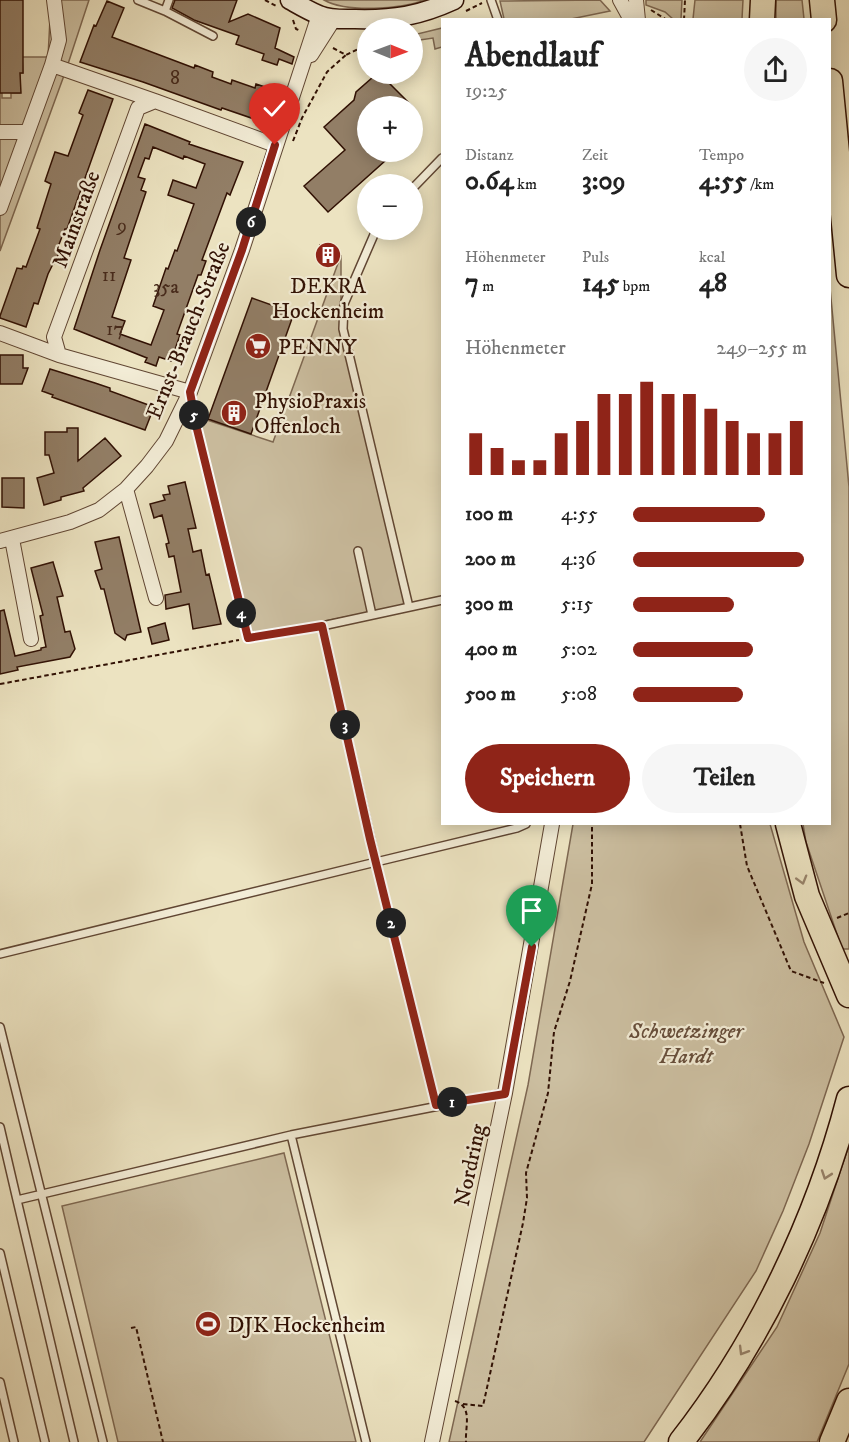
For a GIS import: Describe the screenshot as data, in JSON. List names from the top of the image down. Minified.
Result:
{"streets":{"street":["Mainstraße","Ernst-Brauch-Straße","Nordring"]},"parks":["Schwetzinger Hardt"],"places":{"building":["DEKRA Hockenheim","PhysioPraxis Offenloch"],"supermarket":["PENNY"],"sports":["DJK Hockenheim"]},"house_numbers":["8","9","11","35a","17"],"north":"right","page":{"map_buttons":["+","−"],"heading":["Abendlauf","19:25"],"stats":[["Distanz","0.64 km"],["Zeit","3:09"],["Tempo","4:55 /km"],["Höhenmeter","7 m"],["Puls","145 bpm"],["kcal","48"]],"pins":["6","5","4","3","2","1"],"chart":["Höhenmeter","249–255 m"],"list":[{"name":"100 m","note":"4:55"},{"name":"200 m","note":"4:36"},{"name":"300 m","note":"5:15"},{"name":"400 m","note":"5:02"},{"name":"500 m","note":"5:08"}],"buttons":["Speichern","Teilen"]}}
